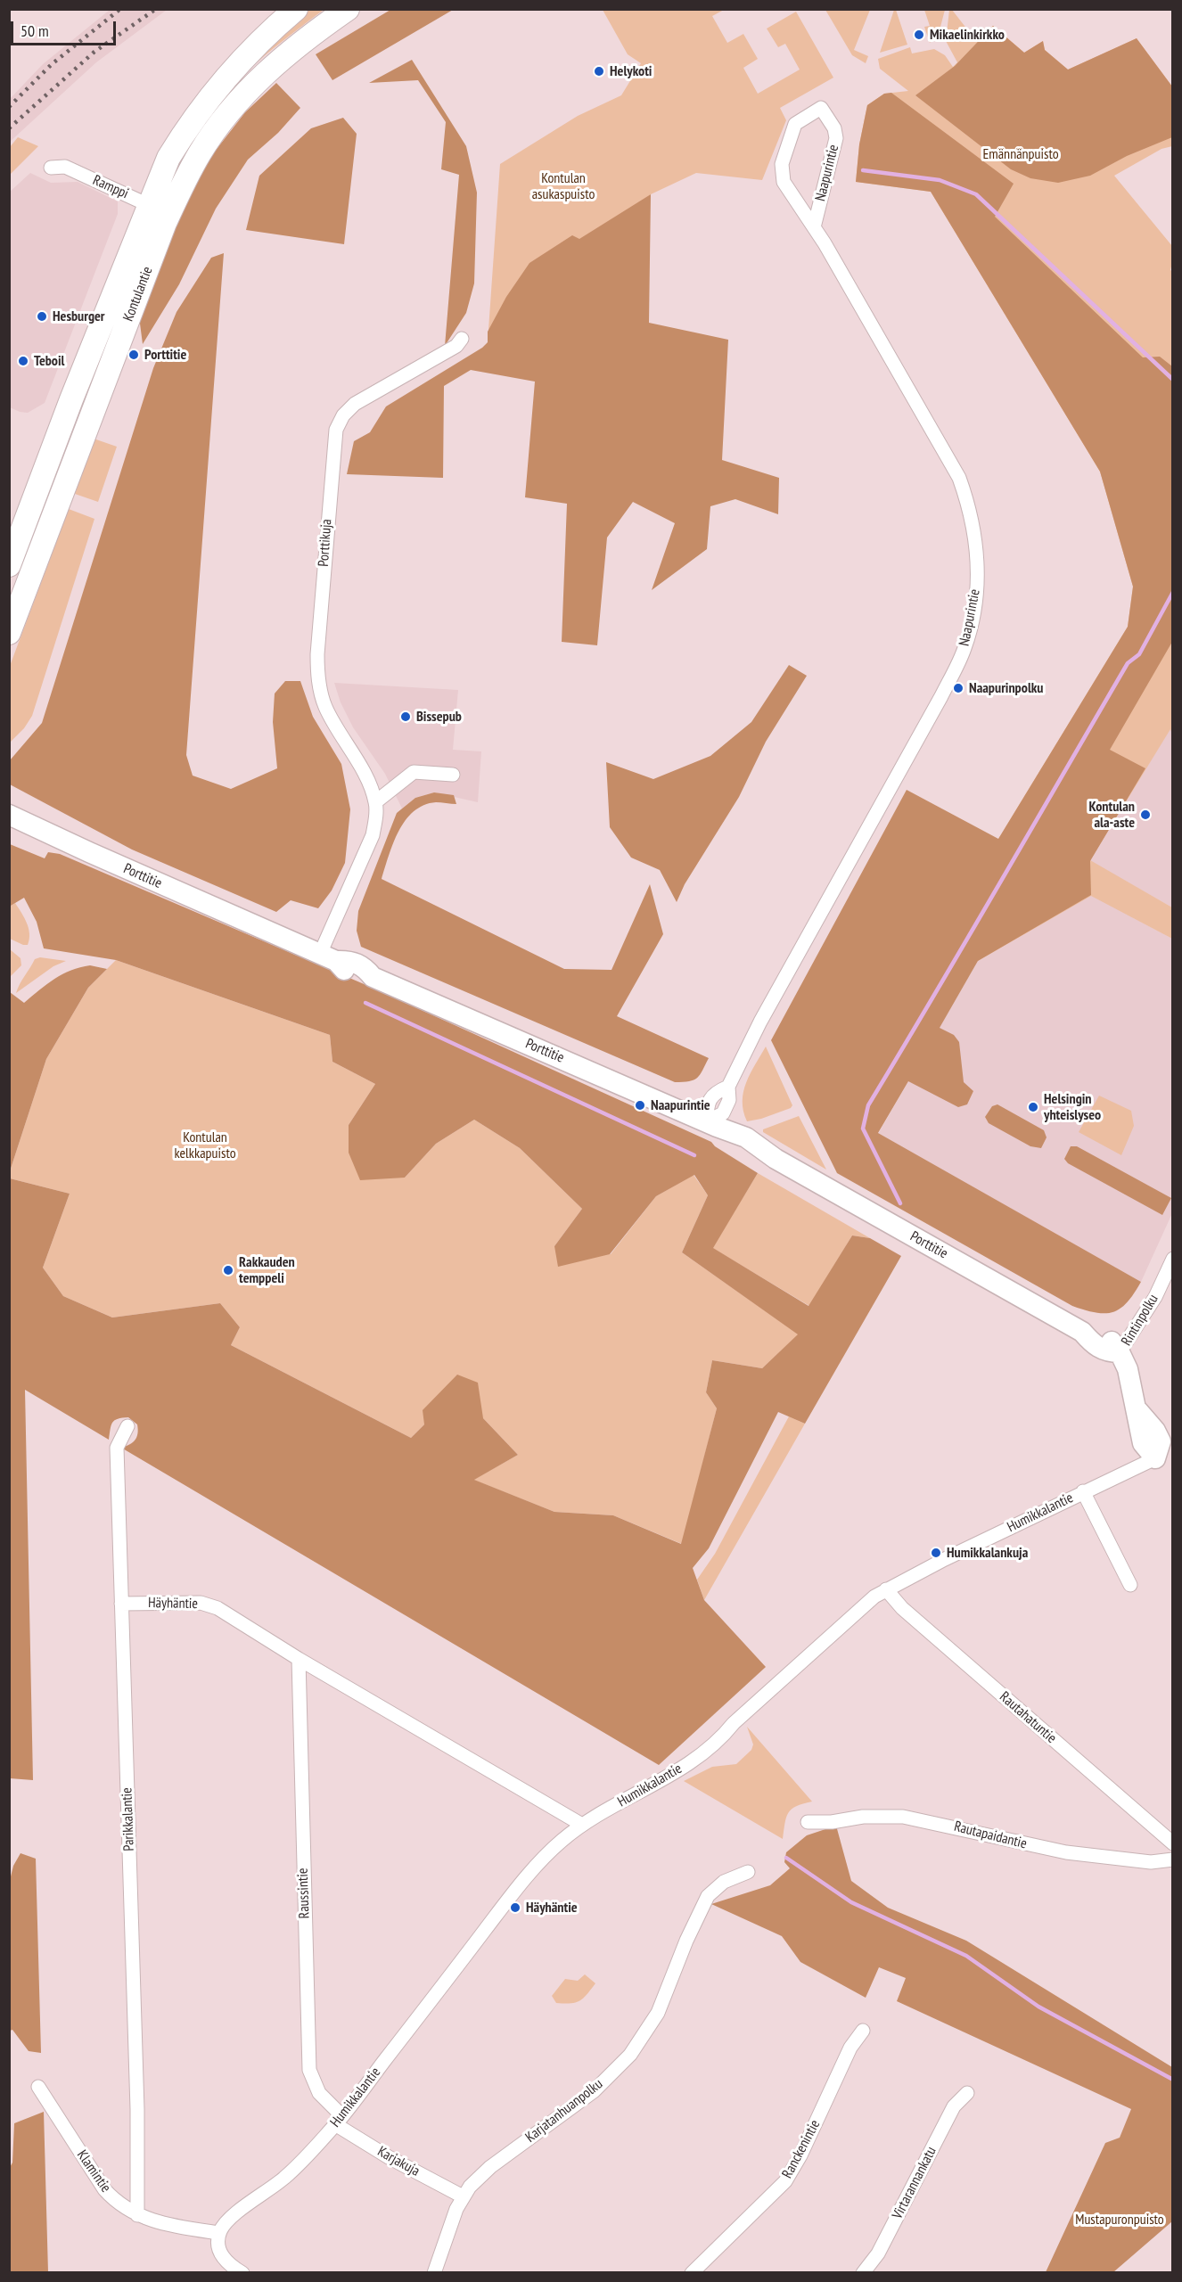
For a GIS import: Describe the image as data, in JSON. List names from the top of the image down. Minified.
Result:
{"streets":{"main road":["Kontulantie"],"street":["Naapurintie","Ramppi","Porttikuja","Porttitie","Rintinpolku","Humikkalantie","Häyhäntie","Rautahatuntie","Parikkalantie","Rautapaidantie","Raussintie","Karjatanhuanpolku","Ranckenintie","Karjakuja","Klamintie","Virtarannankatu"]},"crossings":[["Naapurintie","Porttitie"],["Ramppi","Kontulantie"],["Porttikuja","Porttitie"],["Porttitie","Rintinpolku"],["Humikkalantie","Häyhäntie"],["Humikkalantie","Rautahatuntie"],["Humikkalantie","Raussintie"],["Humikkalantie","Karjakuja"],["Humikkalantie","Klamintie"],["Häyhäntie","Parikkalantie"],["Häyhäntie","Raussintie"],["Parikkalantie","Klamintie"],["Raussintie","Karjakuja"],["Karjatanhuanpolku","Karjakuja"]],"parks":["Emännänpuisto","Kontulan asukaspuisto","Kontulan kelkkapuisto","Mustapuronpuisto"],"places":["Mikaelinkirkko","Helykoti","Hesburger","Porttitie","Teboil","Naapurinpolku","Bissepub","Kontulan ala-aste","Naapurintie","Helsingin yhteislyseo","Rakkauden temppeli","Humikkalankuja","Häyhäntie"],"scale_bar":"50 m"}
